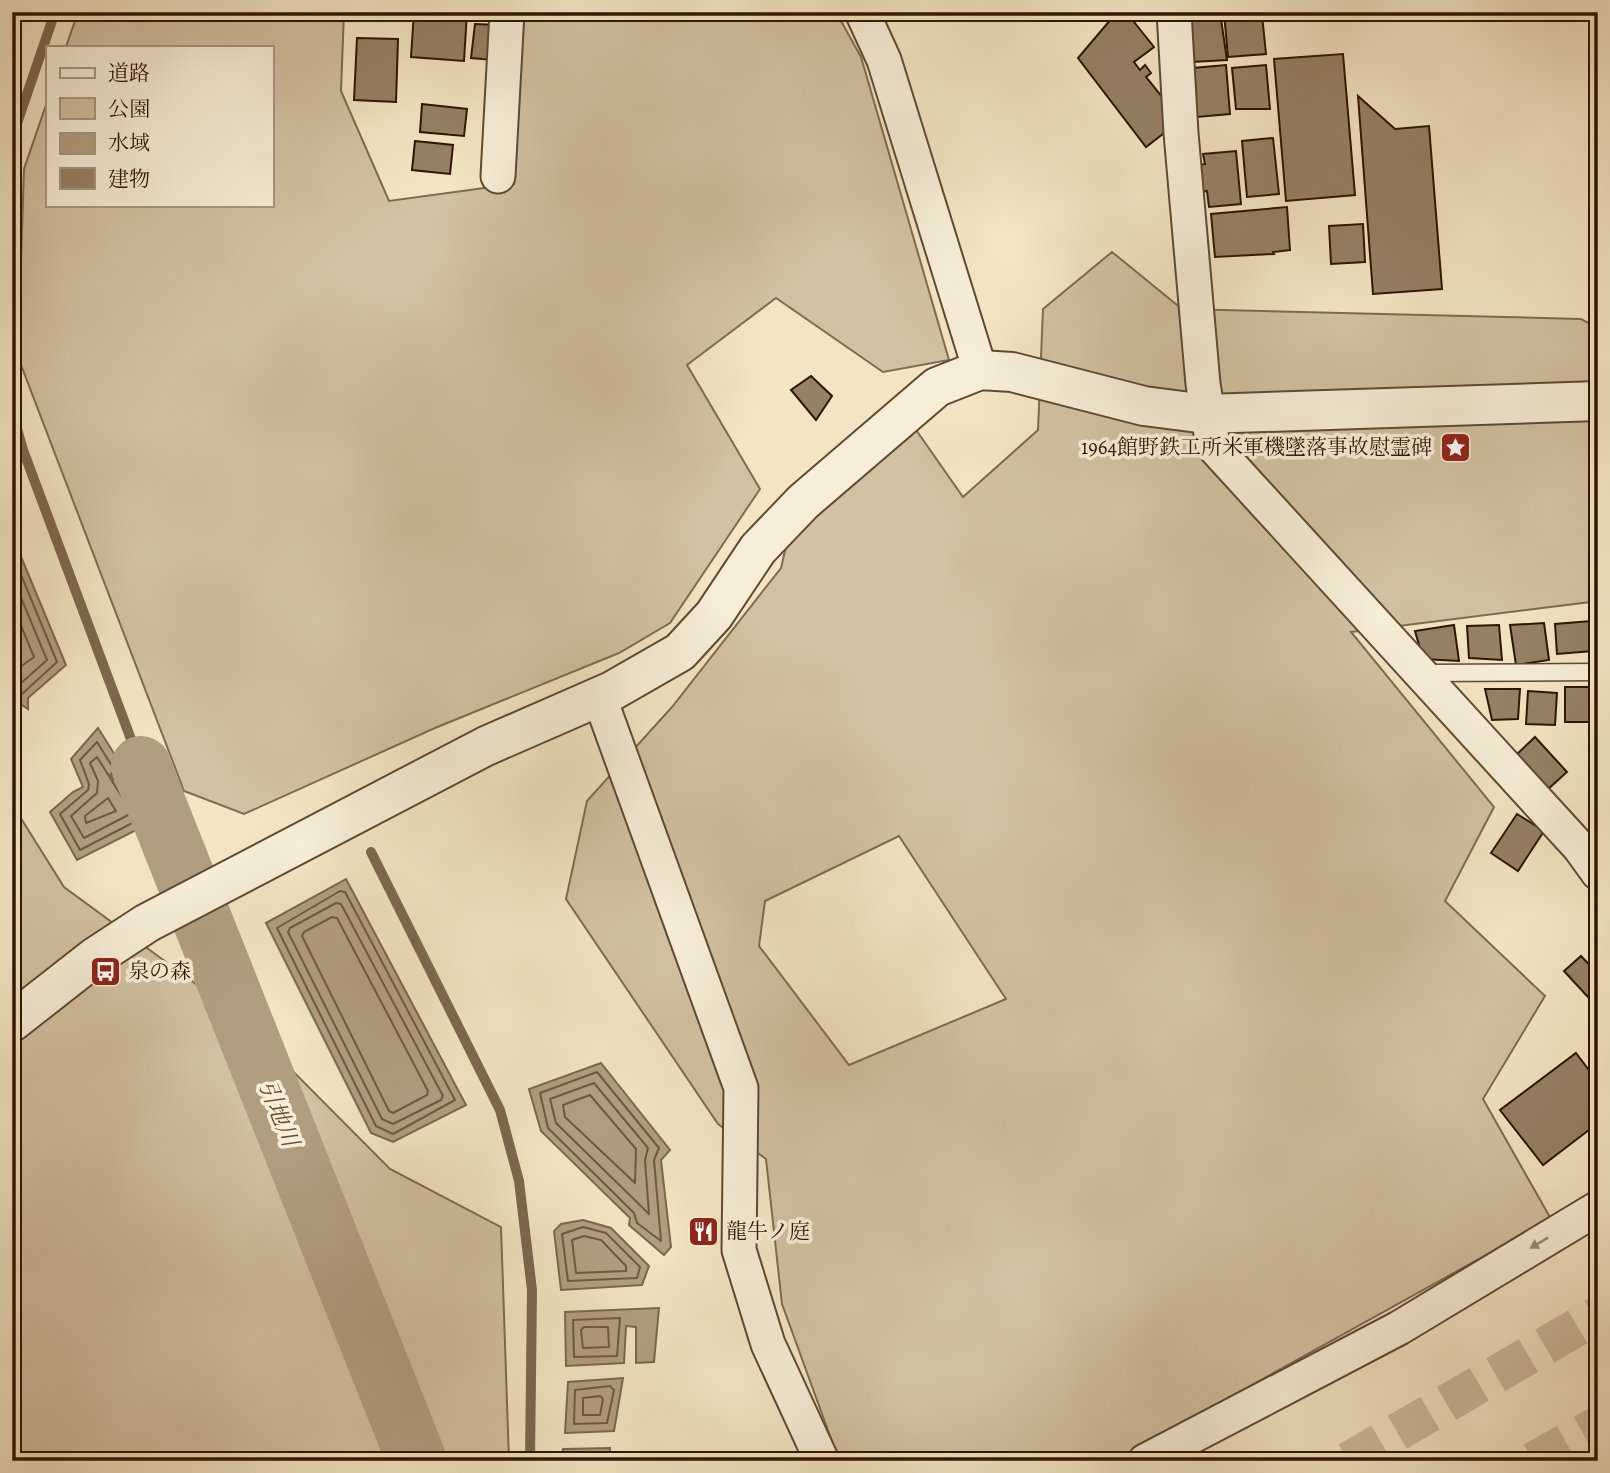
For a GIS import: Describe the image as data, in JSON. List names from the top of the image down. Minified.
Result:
{"water":["引地川"],"places":{"place":["1964館野鉄工所米軍機墜落事故慰霊碑"],"bus stop":["泉の森"],"restaurant":["龍牛ノ庭"]},"legend":["道路","公園","水域","建物"]}
